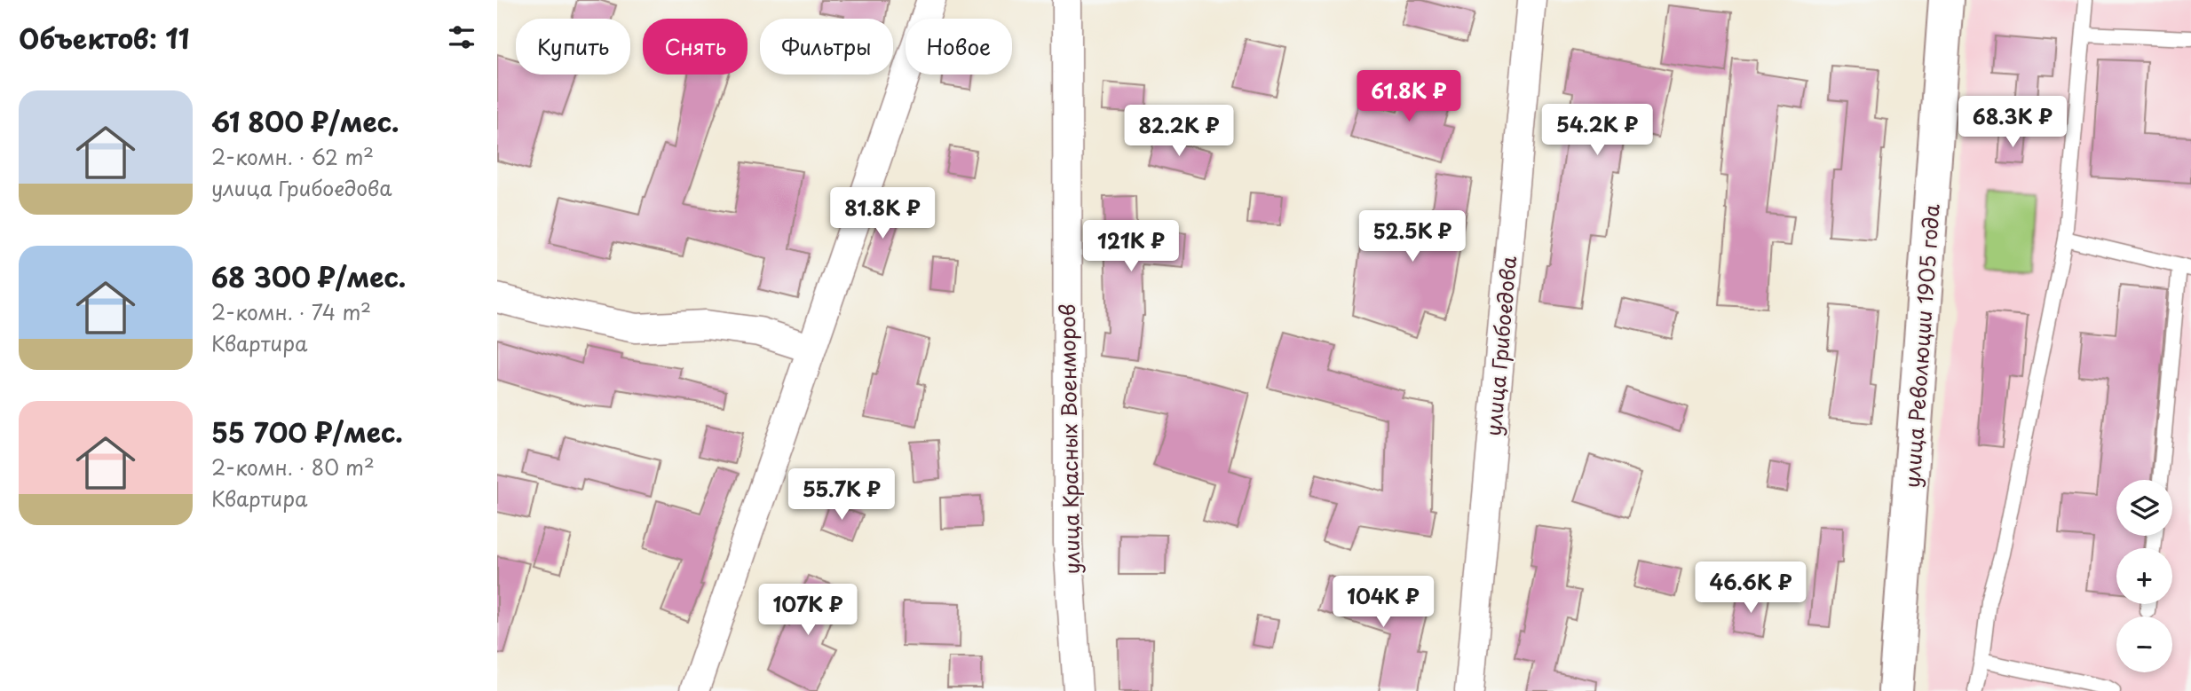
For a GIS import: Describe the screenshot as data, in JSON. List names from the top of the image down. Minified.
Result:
{"streets":{"street":["улица Грибоедова","улица Революции 1905 года","улица Красных Военморов"]},"page":{"heading":"Объектов: 11","chip":["Купить","Снять","Фильтры","Новое"],"price":["61.8K ₽","68.3K ₽","54.2K ₽","82.2K ₽","81.8K ₽","52.5K ₽","121K ₽","55.7K ₽","46.6K ₽","104K ₽","107K ₽"],"list":[{"name":"61 800 ₽/мес.","note":"2-комн. · 62 m² · улица Грибоедова"},{"name":"68 300 ₽/мес.","note":"2-комн. · 74 m² · Квартира"},{"name":"55 700 ₽/мес.","note":"2-комн. · 80 m² · Квартира"}],"map_buttons":["+","−"]}}
